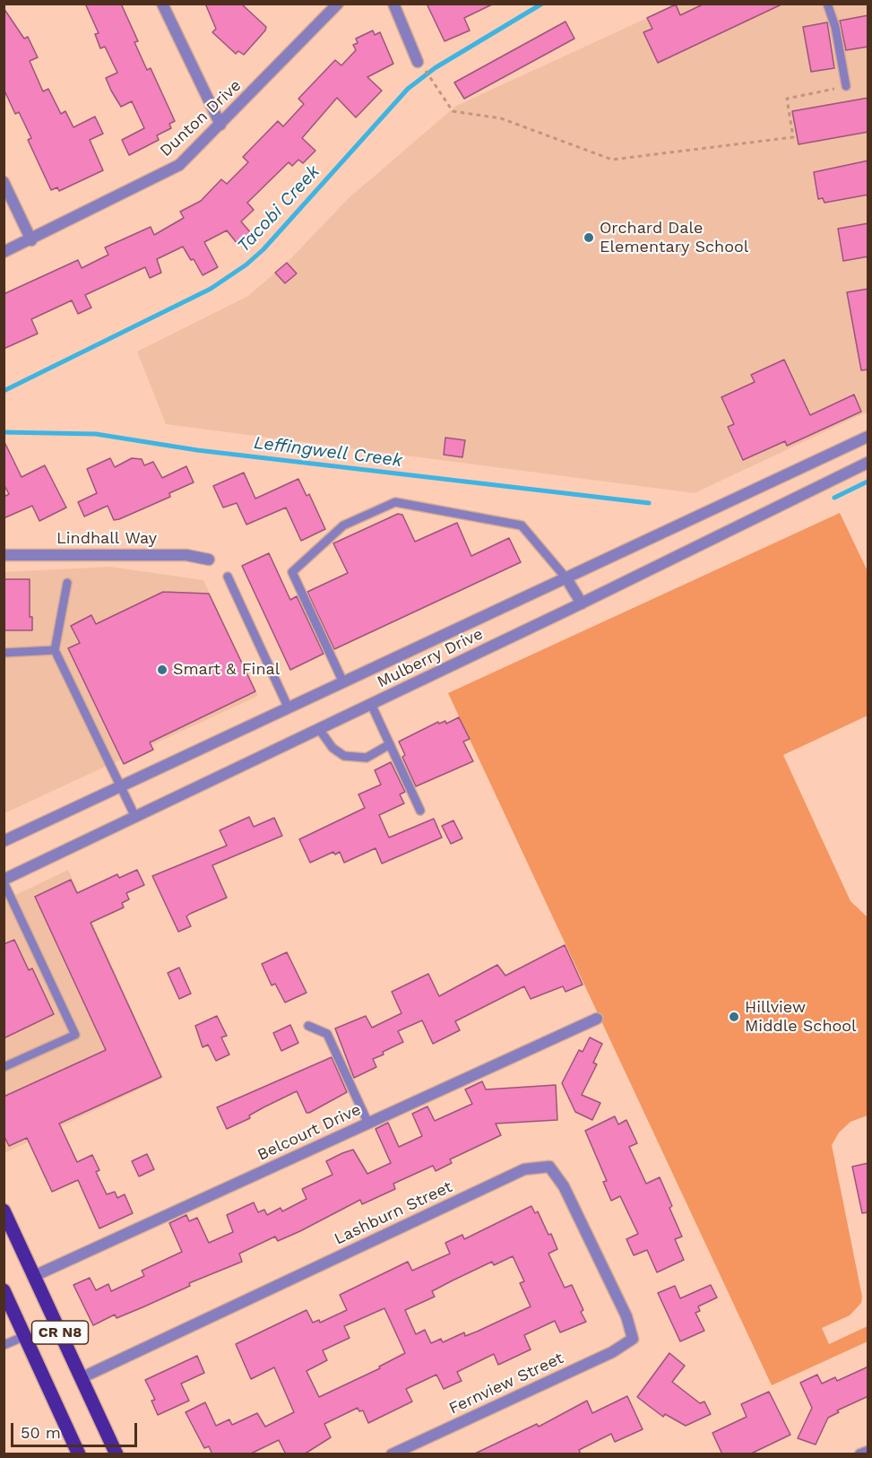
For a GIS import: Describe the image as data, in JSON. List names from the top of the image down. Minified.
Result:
{"streets":{"main road":["CR N8"],"street":["Dunton Drive","Lindhall Way","Mulberry Drive","Belcourt Drive","Lashburn Street","Fernview Street"]},"crossings":[["Belcourt Drive","CR N8"],["Lashburn Street","CR N8"],["Lashburn Street","Fernview Street"]],"water":["Tacobi Creek","Leffingwell Creek"],"places":["Orchard Dale Elementary School","Smart & Final","Hillview Middle School"],"scale_bar":"50 m"}
